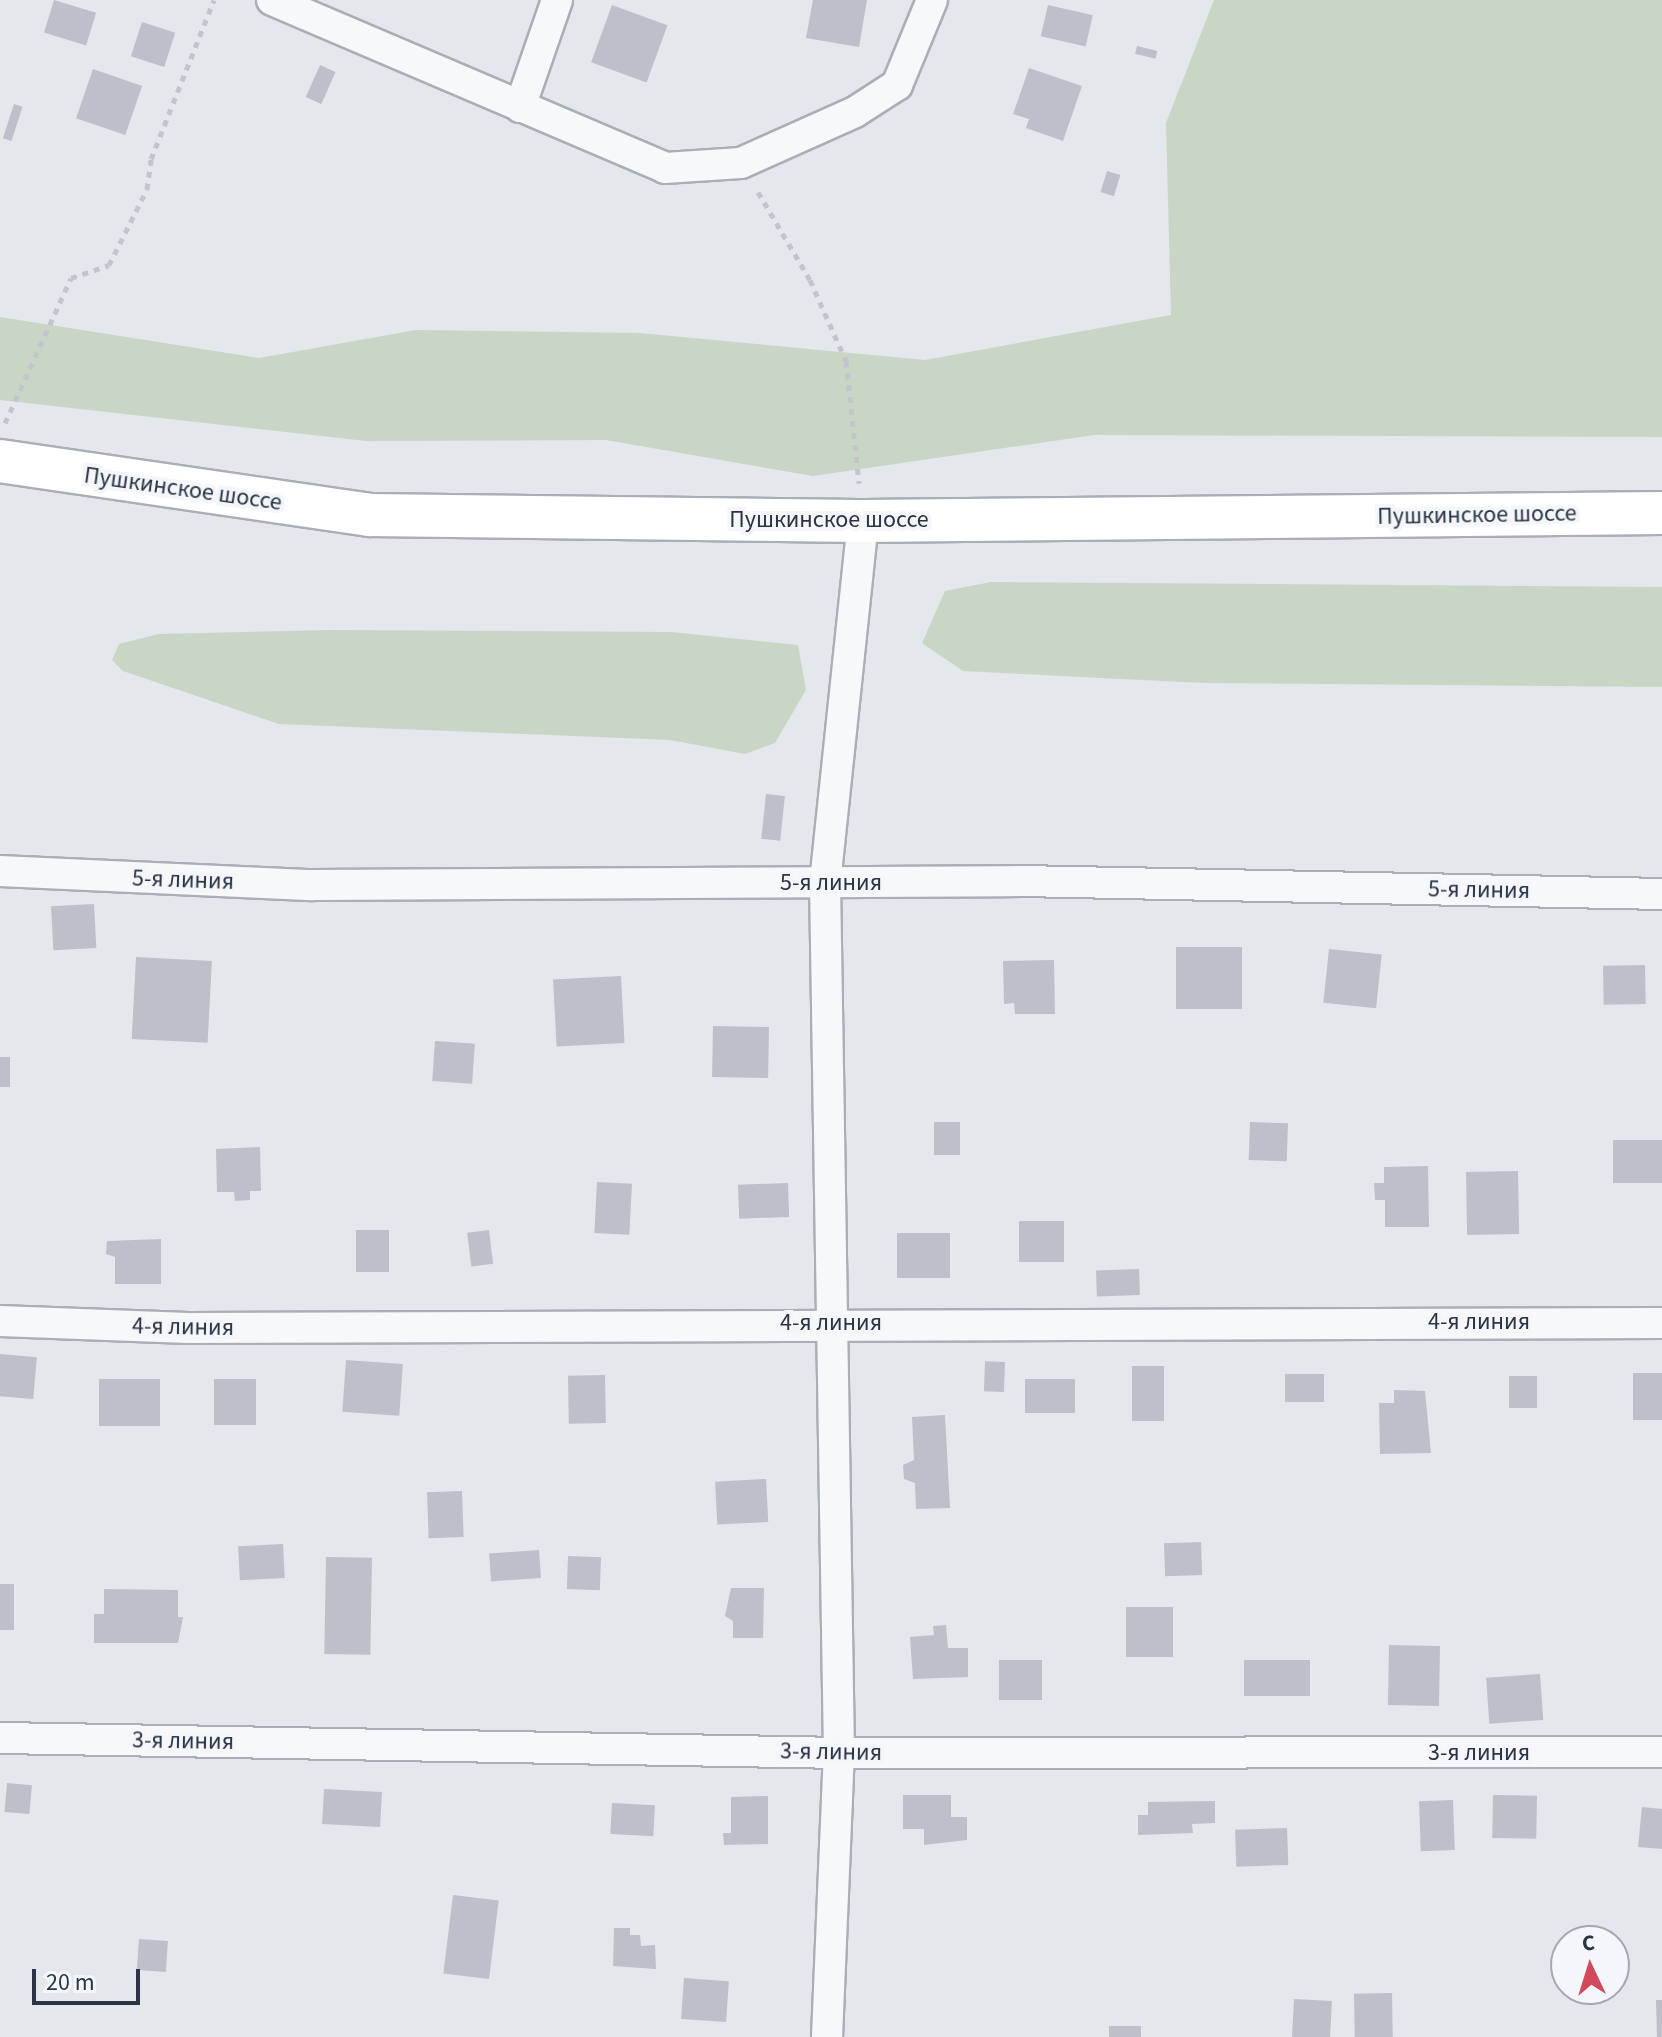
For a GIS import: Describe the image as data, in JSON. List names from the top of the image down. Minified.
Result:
{"streets":{"main road":["Пушкинское шоссе"],"street":["5-я линия","4-я линия","3-я линия"]},"scale_bar":"20 m","north":"top"}
